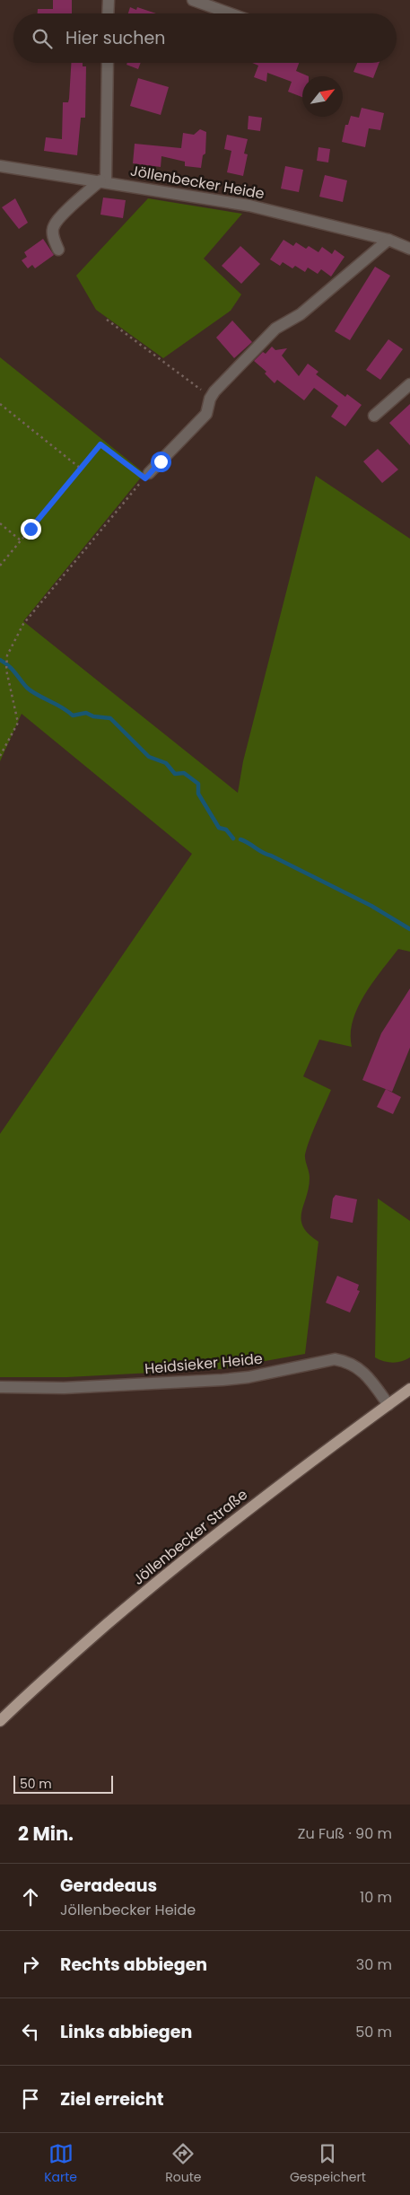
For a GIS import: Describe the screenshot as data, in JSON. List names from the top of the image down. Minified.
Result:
{"streets":{"main road":["Jöllenbecker Straße"],"street":["Jöllenbecker Heide","Heidsieker Heide"]},"crossings":[["Heidsieker Heide","Jöllenbecker Straße"]],"scale_bar":"50 m","north":"top right","page":{"search":"Hier suchen","scale":"50 m","heading":["2 Min.","Zu Fuß · 90 m"],"list":[["Geradeaus","Jöllenbecker Heide","10 m"],["Rechts abbiegen","30 m"],["Links abbiegen","50 m"],"Ziel erreicht"],"nav":["Karte","Route","Gespeichert"]}}
